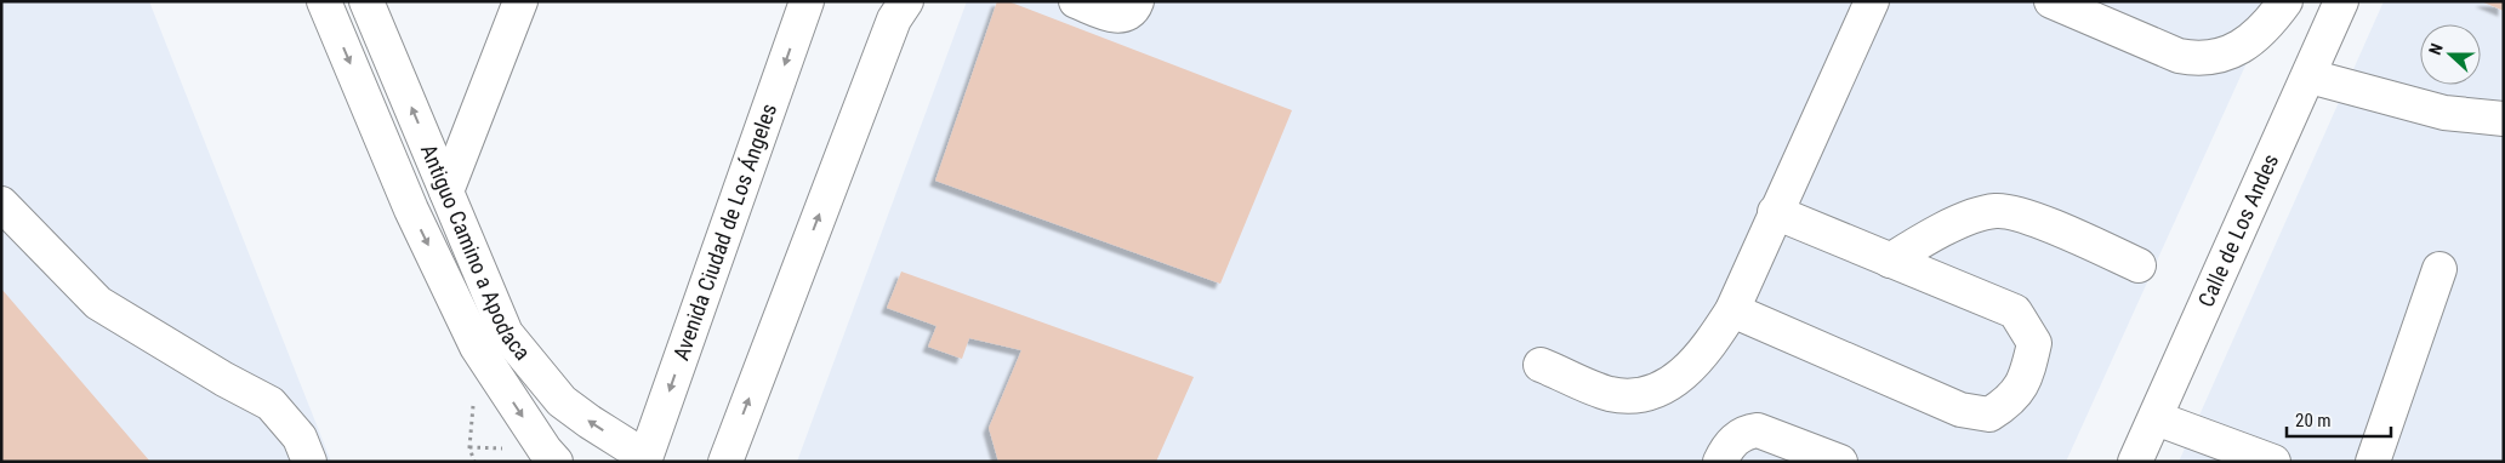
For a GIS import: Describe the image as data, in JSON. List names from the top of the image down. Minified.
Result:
{"streets":{"main road":["Avenida Ciudad de Los Ángeles","Calle de Los Andes","Antiguo Camino a Apodaca"]},"crossings":[["Avenida Ciudad de Los Ángeles","Antiguo Camino a Apodaca"]],"scale_bar":"20 m","north":"left"}
